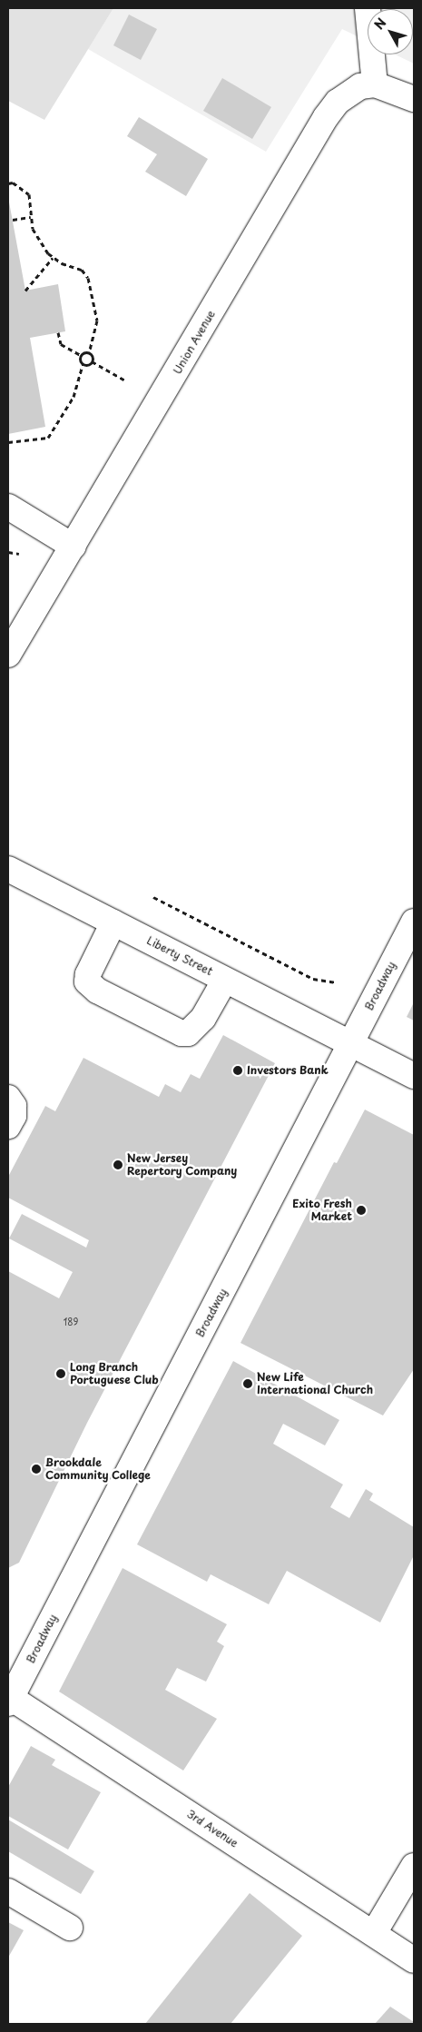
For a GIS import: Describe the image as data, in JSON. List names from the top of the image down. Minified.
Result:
{"streets":{"street":["Union Avenue","Liberty Street","Broadway","3rd Avenue"]},"crossings":[["Liberty Street","Broadway"],["Broadway","3rd Avenue"]],"places":["Investors Bank","New Jersey Repertory Company","Exito Fresh Market","Long Branch Portuguese Club","New Life International Church","Brookdale Community College"],"house_numbers":["189"],"north":"top left"}
